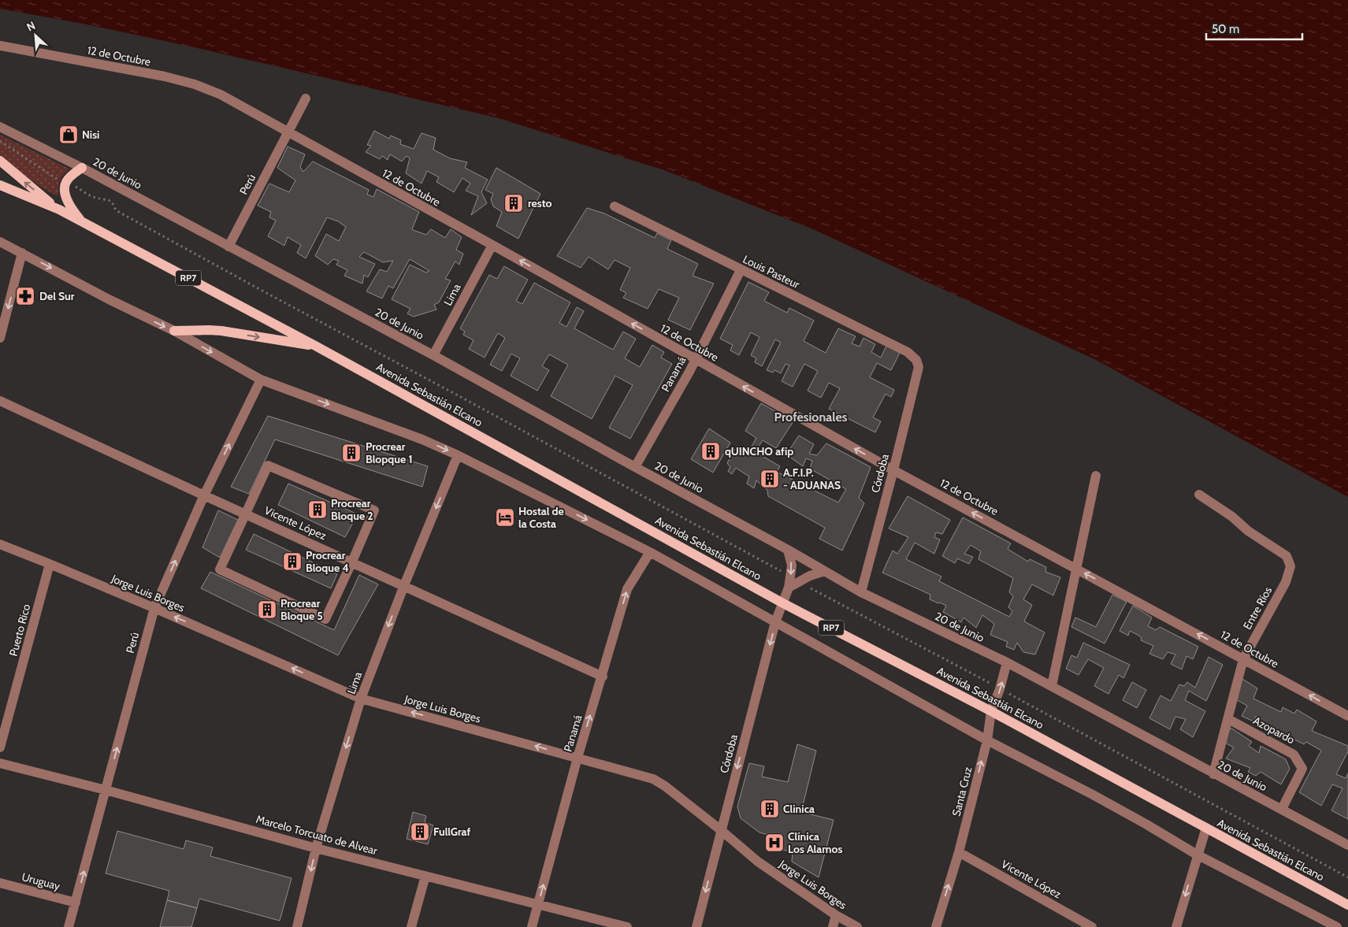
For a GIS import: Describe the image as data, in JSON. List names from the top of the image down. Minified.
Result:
{"streets":{"main road":["RP7","Avenida Sebastián Elcano"],"street":["12 de Octubre","20 de Junio","Perú","Louis Pasteur","Lima","Panamá","Córdoba","Vicente López","Jorge Luis Borges","Entre Ríos","Puerto Rico","Azopardo","Santa Cruz","Marcelo Torcuato de Alvear","Uruguay"]},"crossings":[["12 de Octubre","Perú"],["12 de Octubre","Lima"],["12 de Octubre","Panamá"],["12 de Octubre","Córdoba"],["12 de Octubre","Entre Ríos"],["20 de Junio","Perú"],["20 de Junio","Lima"],["20 de Junio","Panamá"],["20 de Junio","Córdoba"],["20 de Junio","Entre Ríos"],["20 de Junio","Azopardo"],["20 de Junio","Santa Cruz"],["Perú","Vicente López"],["Perú","Jorge Luis Borges"],["Perú","Marcelo Torcuato de Alvear"],["Perú","Uruguay"],["Louis Pasteur","Panamá"],["Louis Pasteur","Córdoba"],["Lima","Vicente López"],["Lima","Jorge Luis Borges"],["Lima","Marcelo Torcuato de Alvear"],["Panamá","Vicente López"],["Panamá","Jorge Luis Borges"],["Panamá","Marcelo Torcuato de Alvear"],["Avenida Sebastián Elcano","Córdoba"],["Avenida Sebastián Elcano","Santa Cruz"],["Córdoba","Jorge Luis Borges"],["Vicente López","Santa Cruz"],["Jorge Luis Borges","Puerto Rico"],["Entre Ríos","Azopardo"]],"one_way":["12 de Octubre","Perú","Lima","Panamá","Córdoba","Jorge Luis Borges","Santa Cruz"],"districts":["Profesionales"],"places":{"shop":["Nisi"],"building":["resto","qUINCHO afip","Procrear Blopque 1","A.F.I.P. - ADUANAS","Procrear Bloque 2","Procrear Bloque 4","Procrear Bloque 5","Clinica","FullGraf"],"pharmacy":["Del Sur"],"hotel":["Hostal de la Costa"],"hospital":["Clínica Los Alamos"]},"scale_bar":"50 m","north":"top left"}
